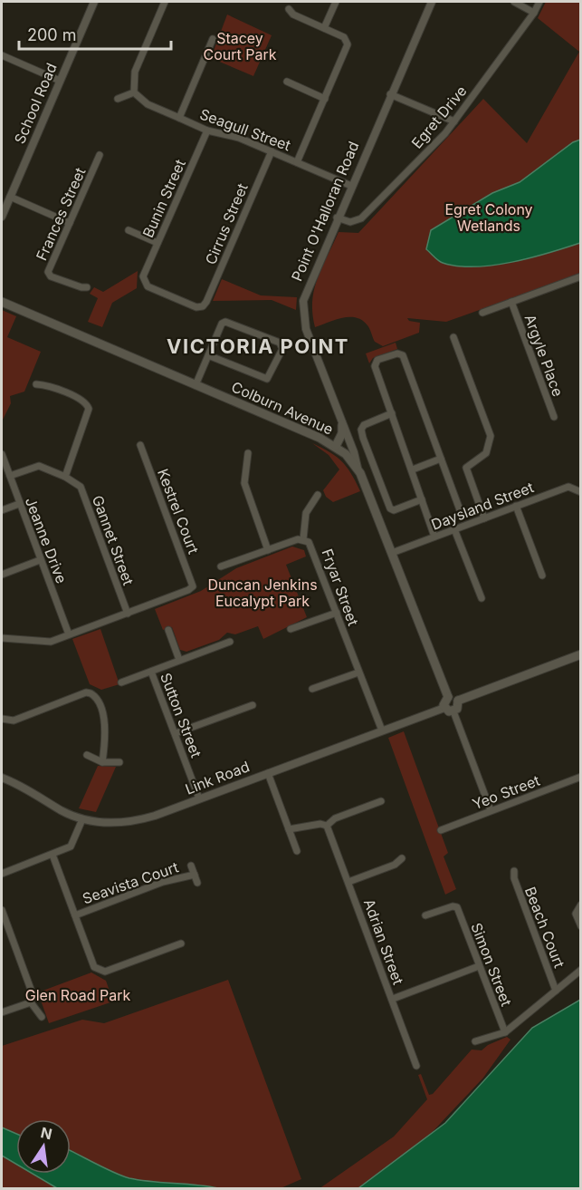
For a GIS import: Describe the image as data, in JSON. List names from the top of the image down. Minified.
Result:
{"streets":{"main road":["Colburn Avenue"],"street":["School Road","Egret Drive","Seagull Street","Bunin Street","Point O'Halloran Road","Frances Street","Cirrus Street","Argyle Place","Daysland Street","Kestrel Court","Jeanne Drive","Gannet Street","Fryar Street","Sutton Street","Link Road","Yeo Street","Seavista Court","Beach Court","Adrian Street","Simon Street"]},"crossings":[["Egret Drive","Point O'Halloran Road"],["Seagull Street","Bunin Street"],["Seagull Street","Point O'Halloran Road"],["Seagull Street","Cirrus Street"],["Bunin Street","Cirrus Street"],["Point O'Halloran Road","Colburn Avenue"],["Colburn Avenue","Daysland Street"],["Colburn Avenue","Link Road"],["Kestrel Court","Gannet Street"],["Jeanne Drive","Gannet Street"],["Fryar Street","Link Road"],["Sutton Street","Link Road"]],"districts":["VICTORIA POINT"],"parks":["Stacey Court Park","Egret Colony Wetlands","Duncan Jenkins Eucalypt Park","Glen Road Park"],"scale_bar":"200 m","north":"top"}
